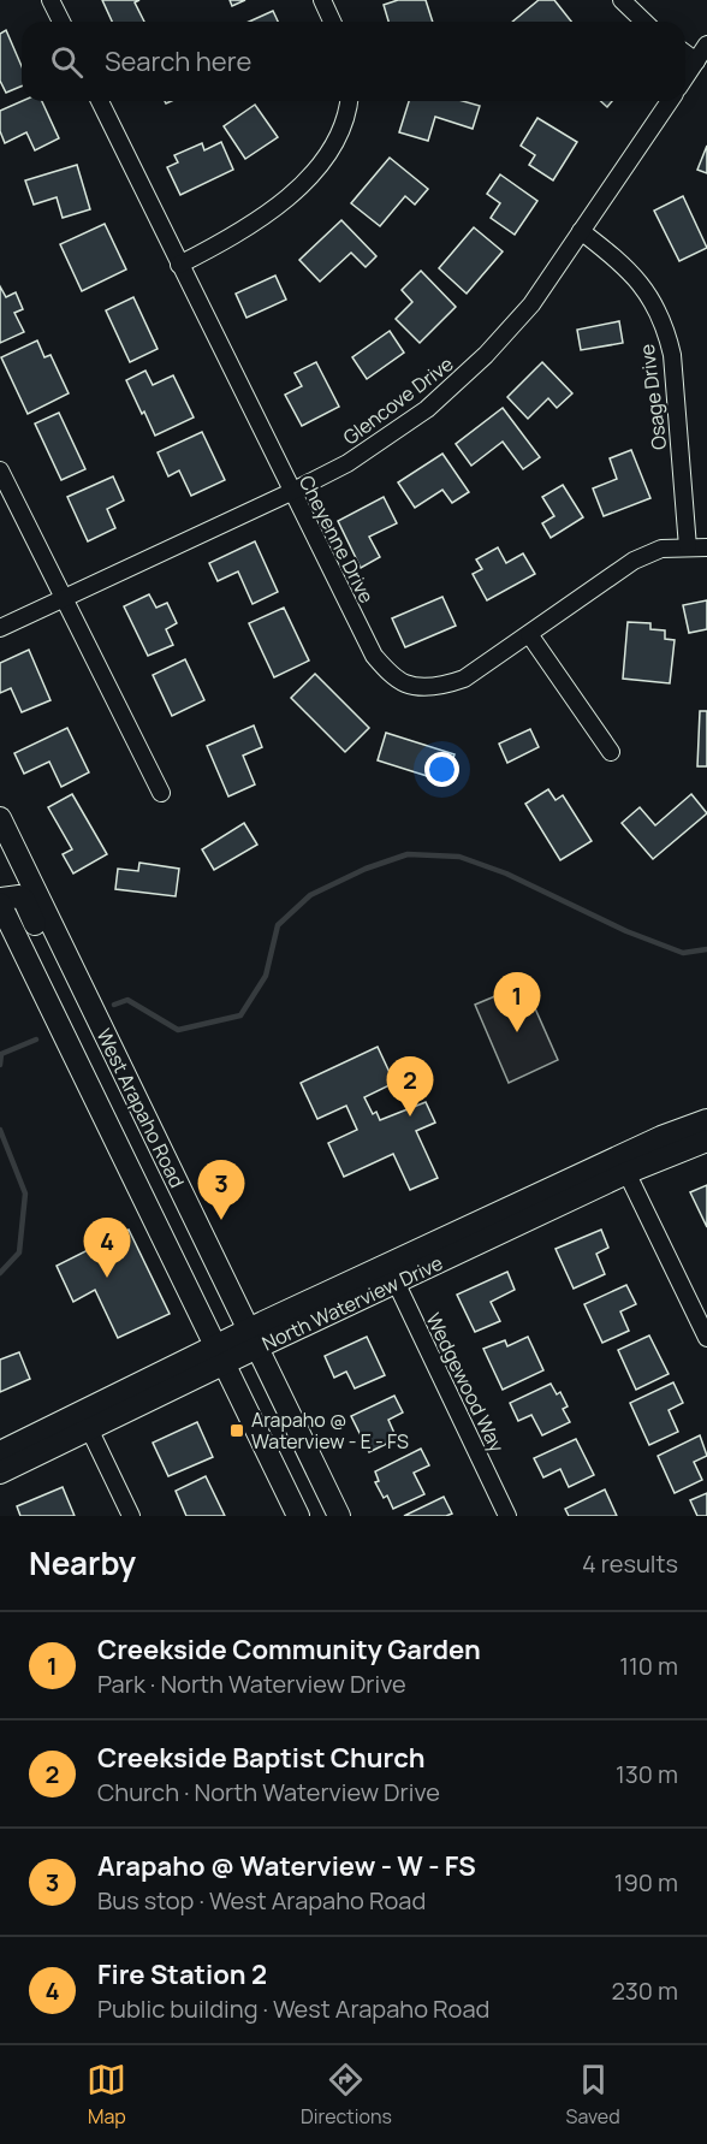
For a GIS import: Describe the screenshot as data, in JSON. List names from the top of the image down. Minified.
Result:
{"streets":{"main road":["West Arapaho Road","North Waterview Drive"],"street":["Osage Drive","Glencove Drive","Cheyenne Drive","Wedgewood Way"]},"crossings":[["Osage Drive","Glencove Drive"],["Osage Drive","Cheyenne Drive"],["Glencove Drive","Cheyenne Drive"],["West Arapaho Road","North Waterview Drive"],["North Waterview Drive","Wedgewood Way"]],"places":{"transit":["Arapaho @ Waterview - E - FS"]},"page":{"search":"Search here","pins":["1","2","3","4"],"heading":["Nearby","4 results"],"list":[{"mark":"1","name":"Creekside Community Garden","note":"Park · North Waterview Drive","value":"110 m"},{"mark":"2","name":"Creekside Baptist Church","note":"Church · North Waterview Drive","value":"130 m"},{"mark":"3","name":"Arapaho @ Waterview - W - FS","note":"Bus stop · West Arapaho Road","value":"190 m"},{"mark":"4","name":"Fire Station 2","note":"Public building · West Arapaho Road","value":"230 m"}],"nav":["Map","Directions","Saved"]}}
